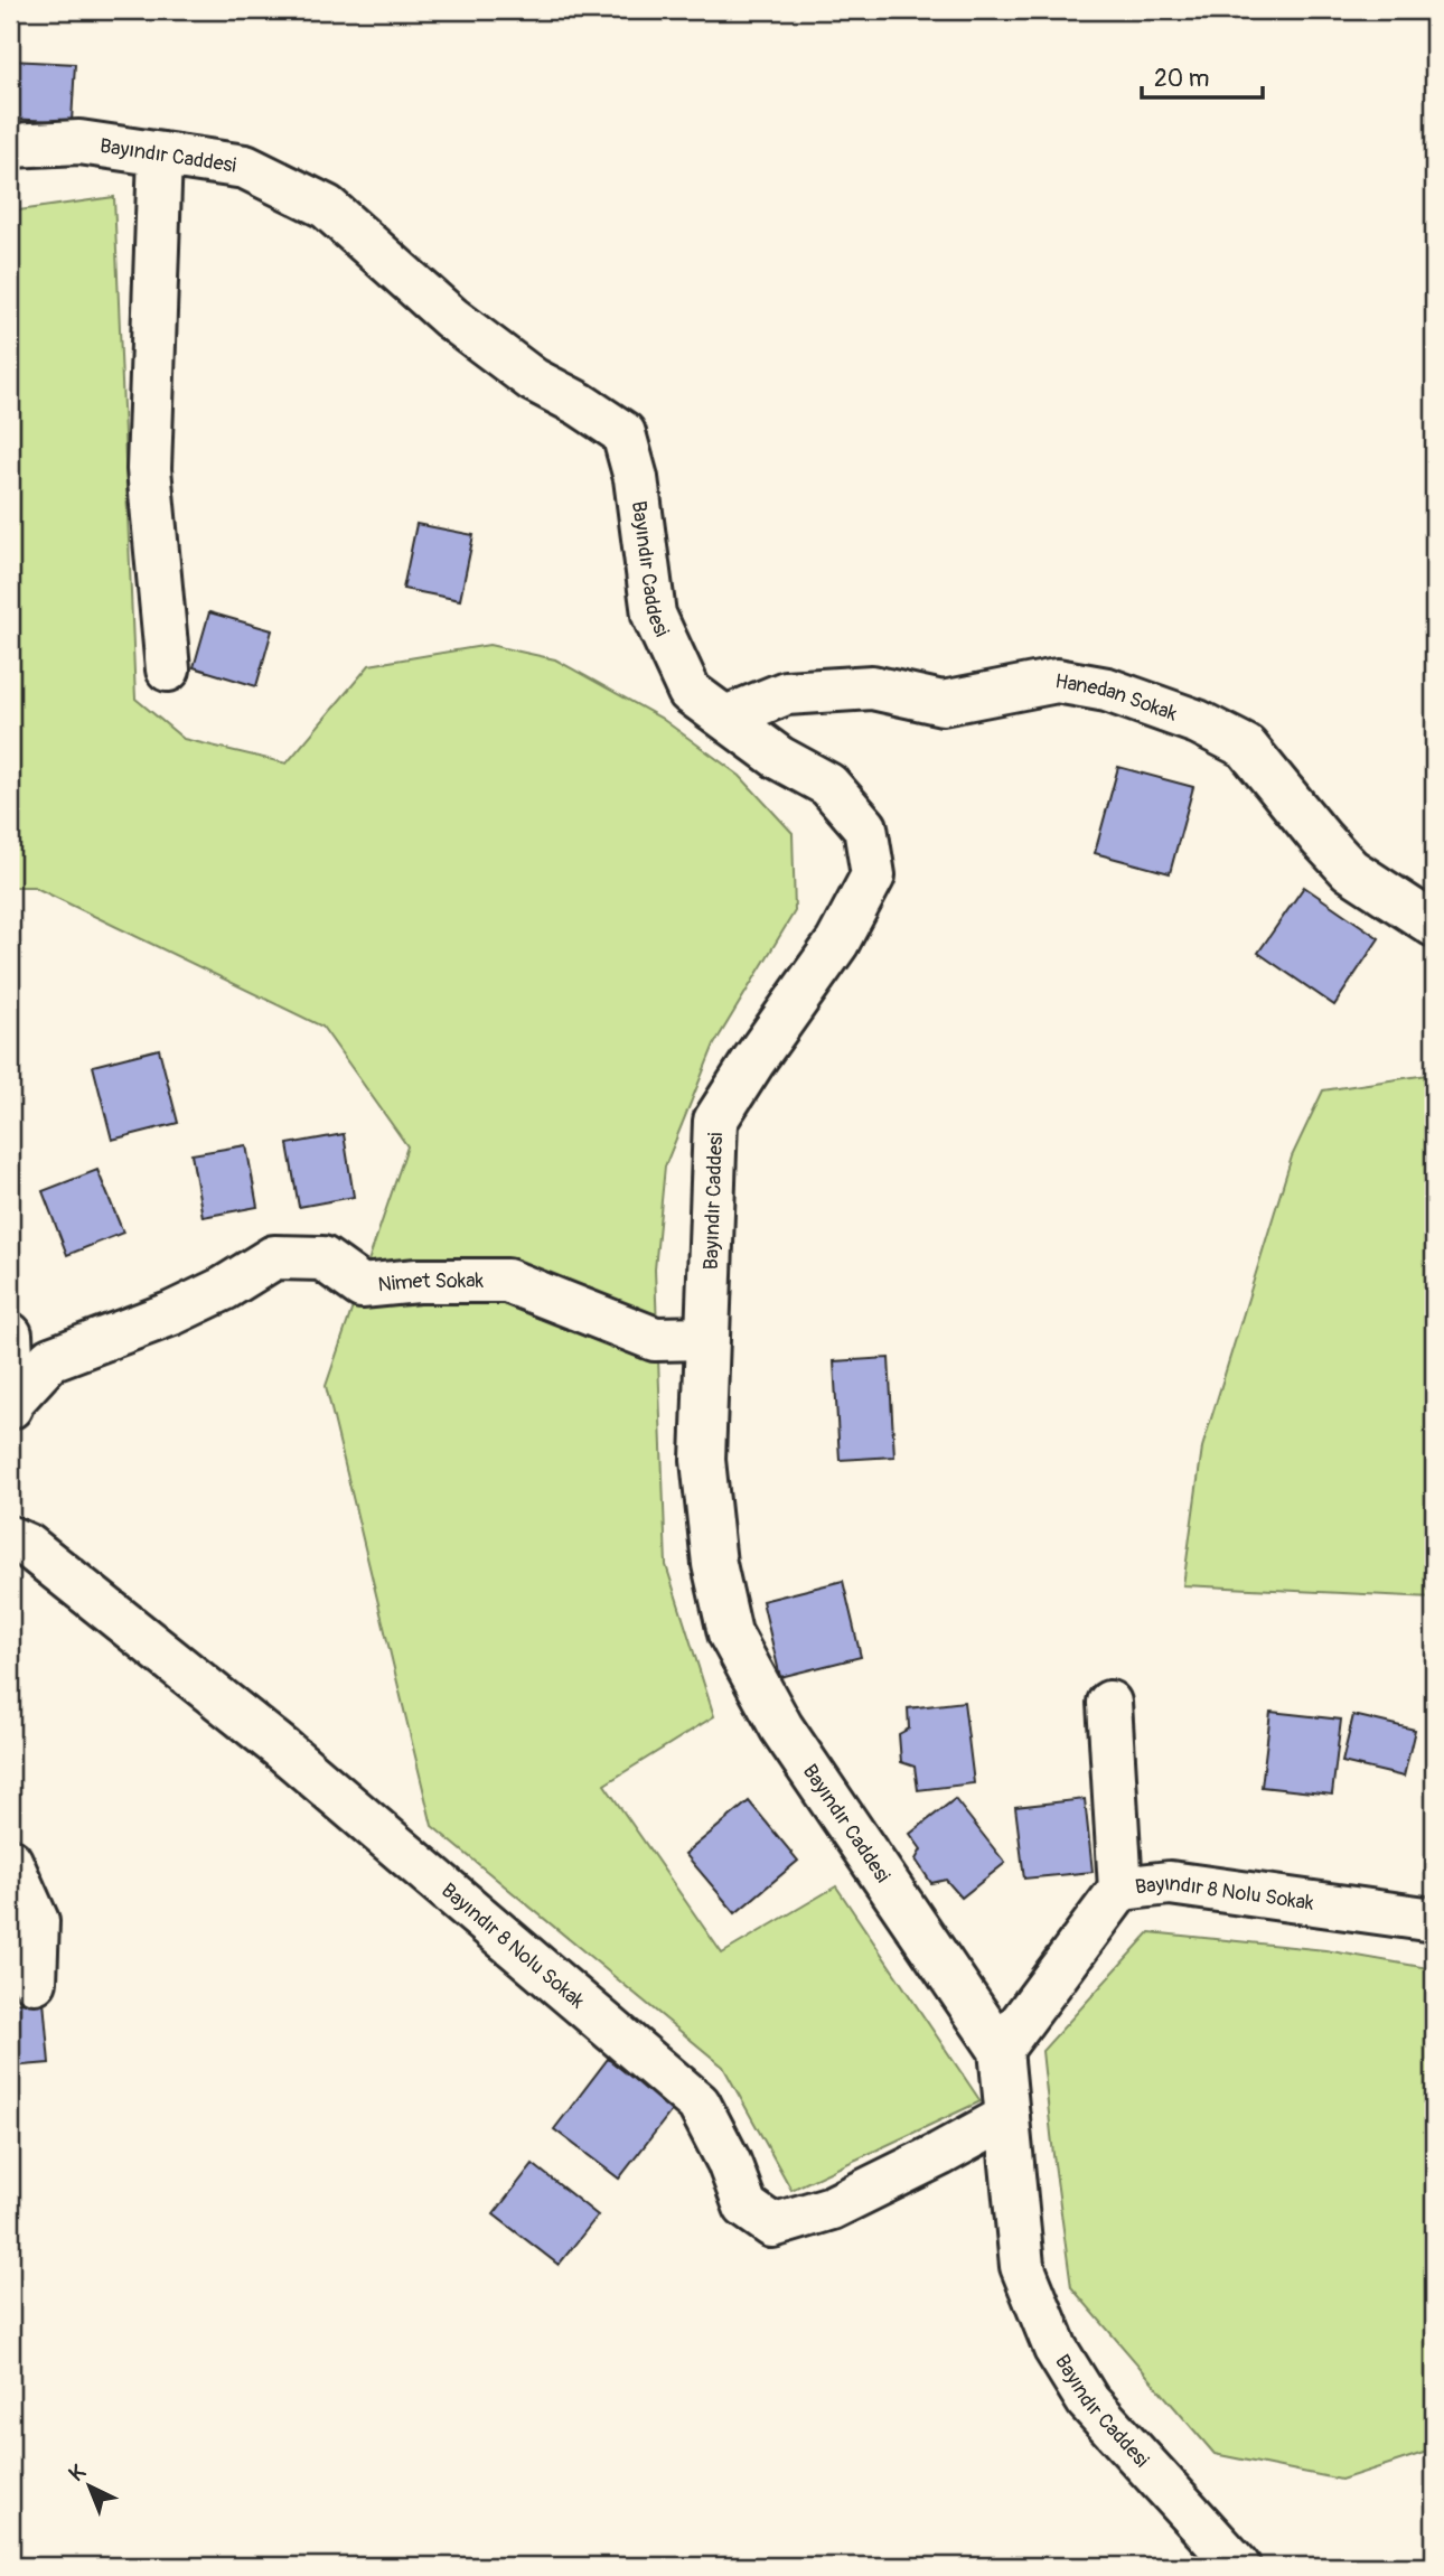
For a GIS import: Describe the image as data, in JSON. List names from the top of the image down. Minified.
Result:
{"streets":{"street":["Bayındır Caddesi","Hanedan Sokak","Nimet Sokak","Bayındır 8 Nolu Sokak"]},"crossings":[["Bayındır Caddesi","Hanedan Sokak"],["Bayındır Caddesi","Nimet Sokak"],["Bayındır Caddesi","Bayındır 8 Nolu Sokak"]],"scale_bar":"20 m","north":"top left"}
